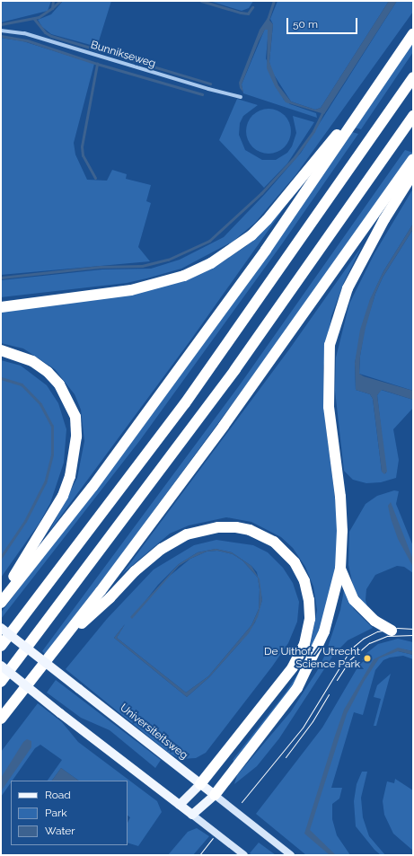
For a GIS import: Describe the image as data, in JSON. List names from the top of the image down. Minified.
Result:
{"streets":{"main road":["Universiteitsweg"],"street":["Bunnikseweg"]},"places":["De Uithof / Utrecht Science Park"],"legend":["Road","Park","Water"],"scale_bar":"50 m"}
